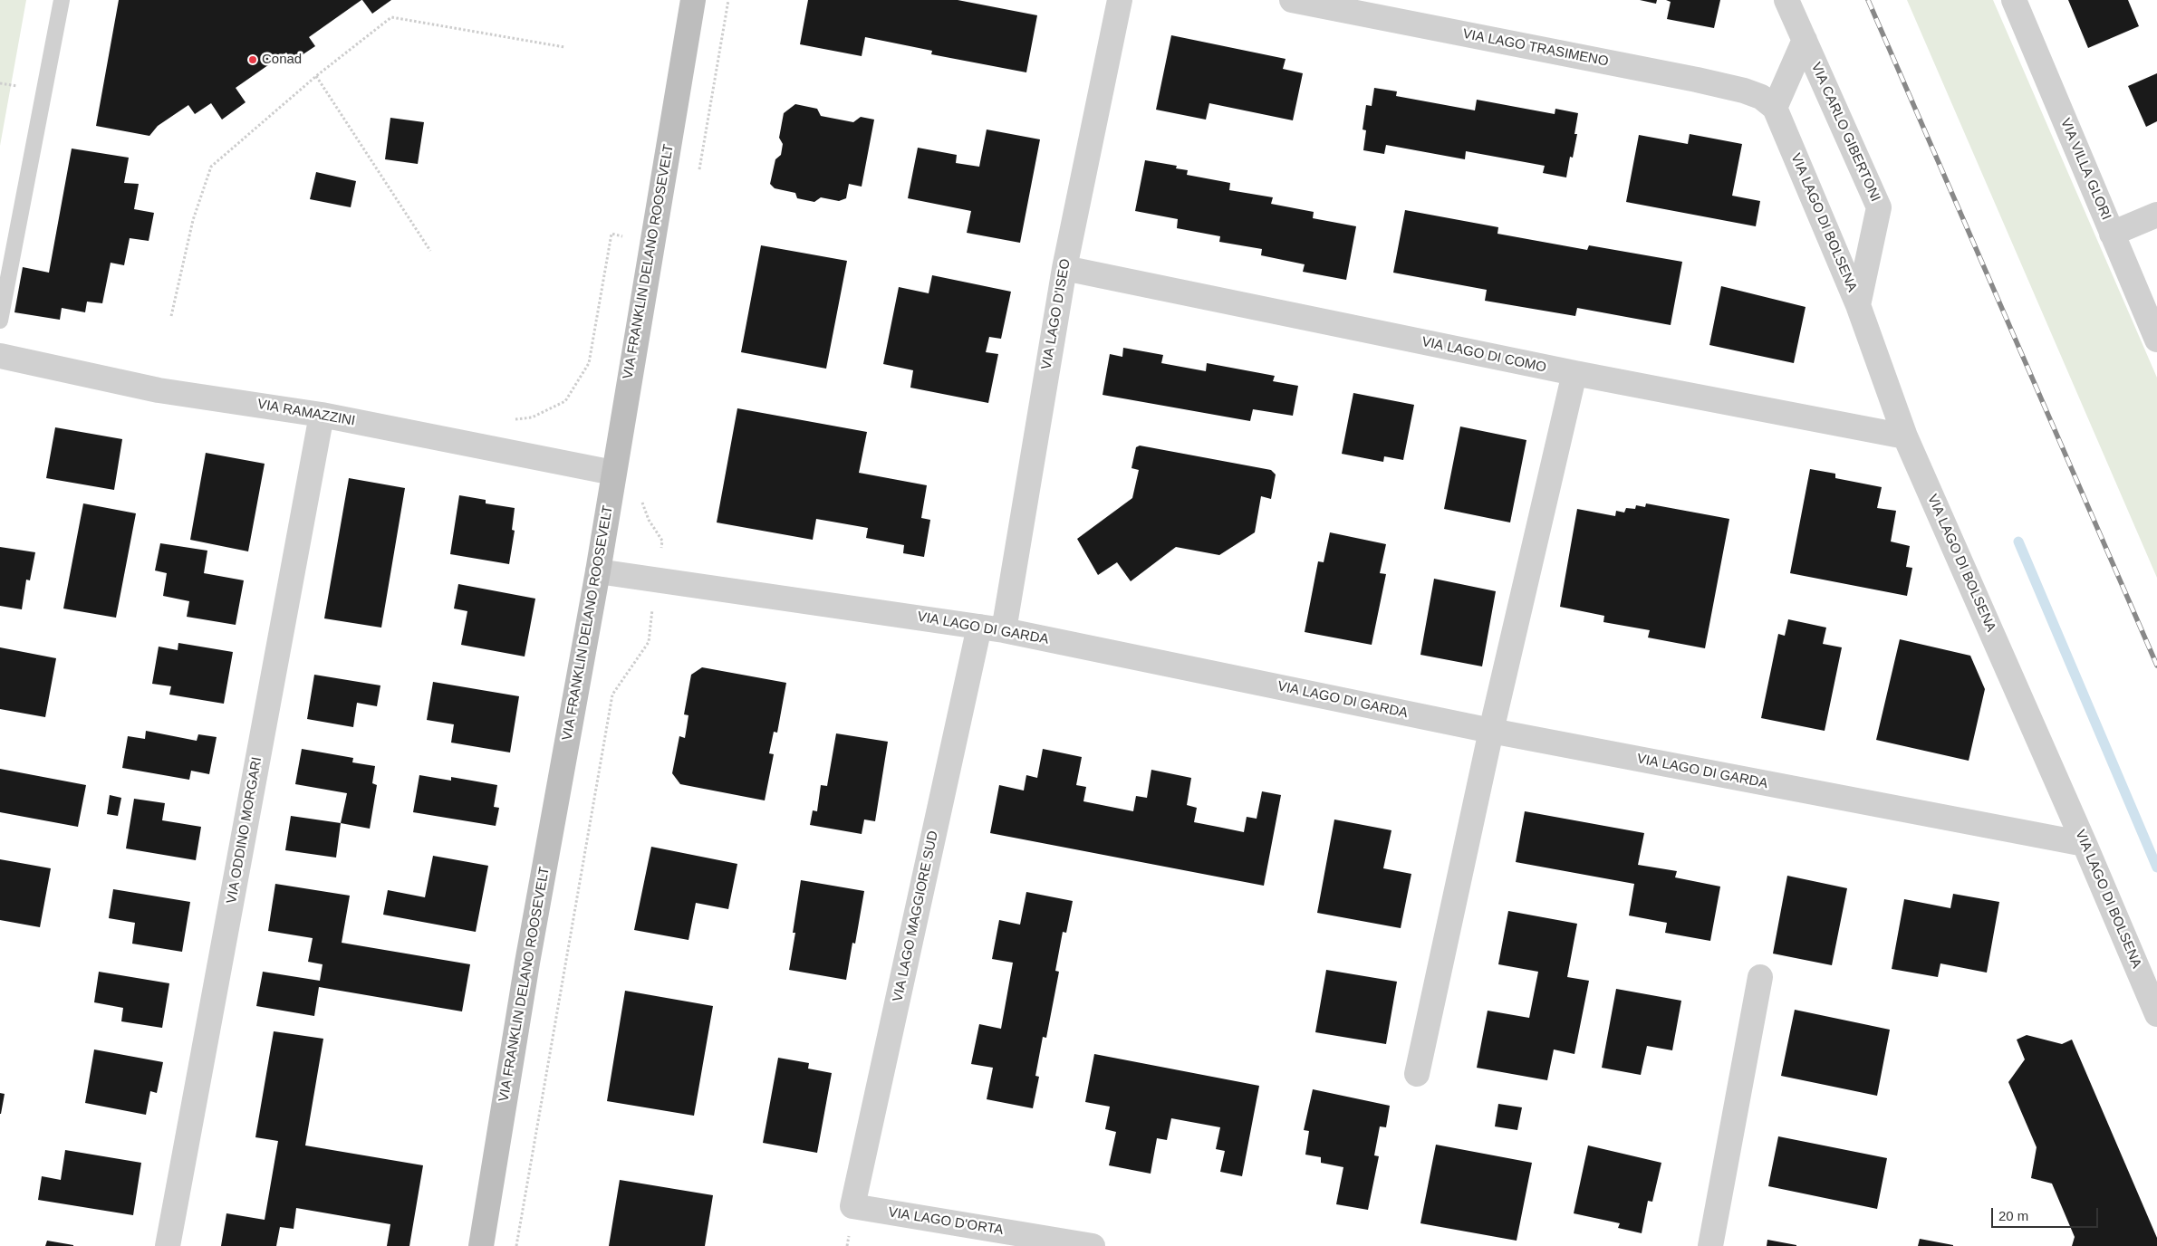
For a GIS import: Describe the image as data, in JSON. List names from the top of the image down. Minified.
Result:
{"streets":{"main road":["VIA FRANKLIN DELANO ROOSEVELT"],"street":["VIA LAGO TRASIMENO","VIA CARLO GIBERTONI","VIA VILLA GLORI","VIA LAGO DI BOLSENA","VIA LAGO D'ISEO","VIA LAGO DI COMO","VIA RAMAZZINI","VIA LAGO DI GARDA","VIA ODDINO MORGARI","VIA LAGO MAGGIORE SUD","VIA LAGO D'ORTA"]},"crossings":[["VIA LAGO TRASIMENO","VIA CARLO GIBERTONI"],["VIA LAGO TRASIMENO","VIA LAGO DI BOLSENA"],["VIA CARLO GIBERTONI","VIA LAGO DI BOLSENA"],["VIA LAGO DI BOLSENA","VIA LAGO DI COMO"],["VIA LAGO DI BOLSENA","VIA LAGO DI GARDA"],["VIA FRANKLIN DELANO ROOSEVELT","VIA RAMAZZINI"],["VIA FRANKLIN DELANO ROOSEVELT","VIA LAGO DI GARDA"],["VIA LAGO D'ISEO","VIA LAGO DI COMO"],["VIA LAGO D'ISEO","VIA LAGO DI GARDA"],["VIA RAMAZZINI","VIA ODDINO MORGARI"],["VIA LAGO DI GARDA","VIA LAGO MAGGIORE SUD"],["VIA LAGO MAGGIORE SUD","VIA LAGO D'ORTA"]],"places":["Conad"],"scale_bar":"20 m"}
